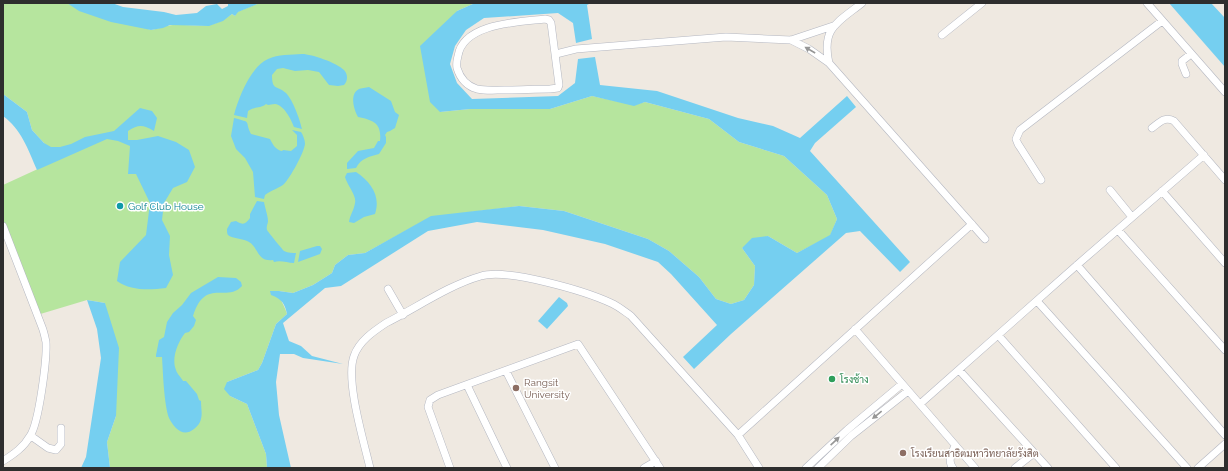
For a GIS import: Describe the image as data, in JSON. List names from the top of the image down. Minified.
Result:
{"places":["Golf Club House","โรงช้าง","Rangsit University","โรงเรียนสาธิตมหาวิทยาลัยรังสิต"]}
